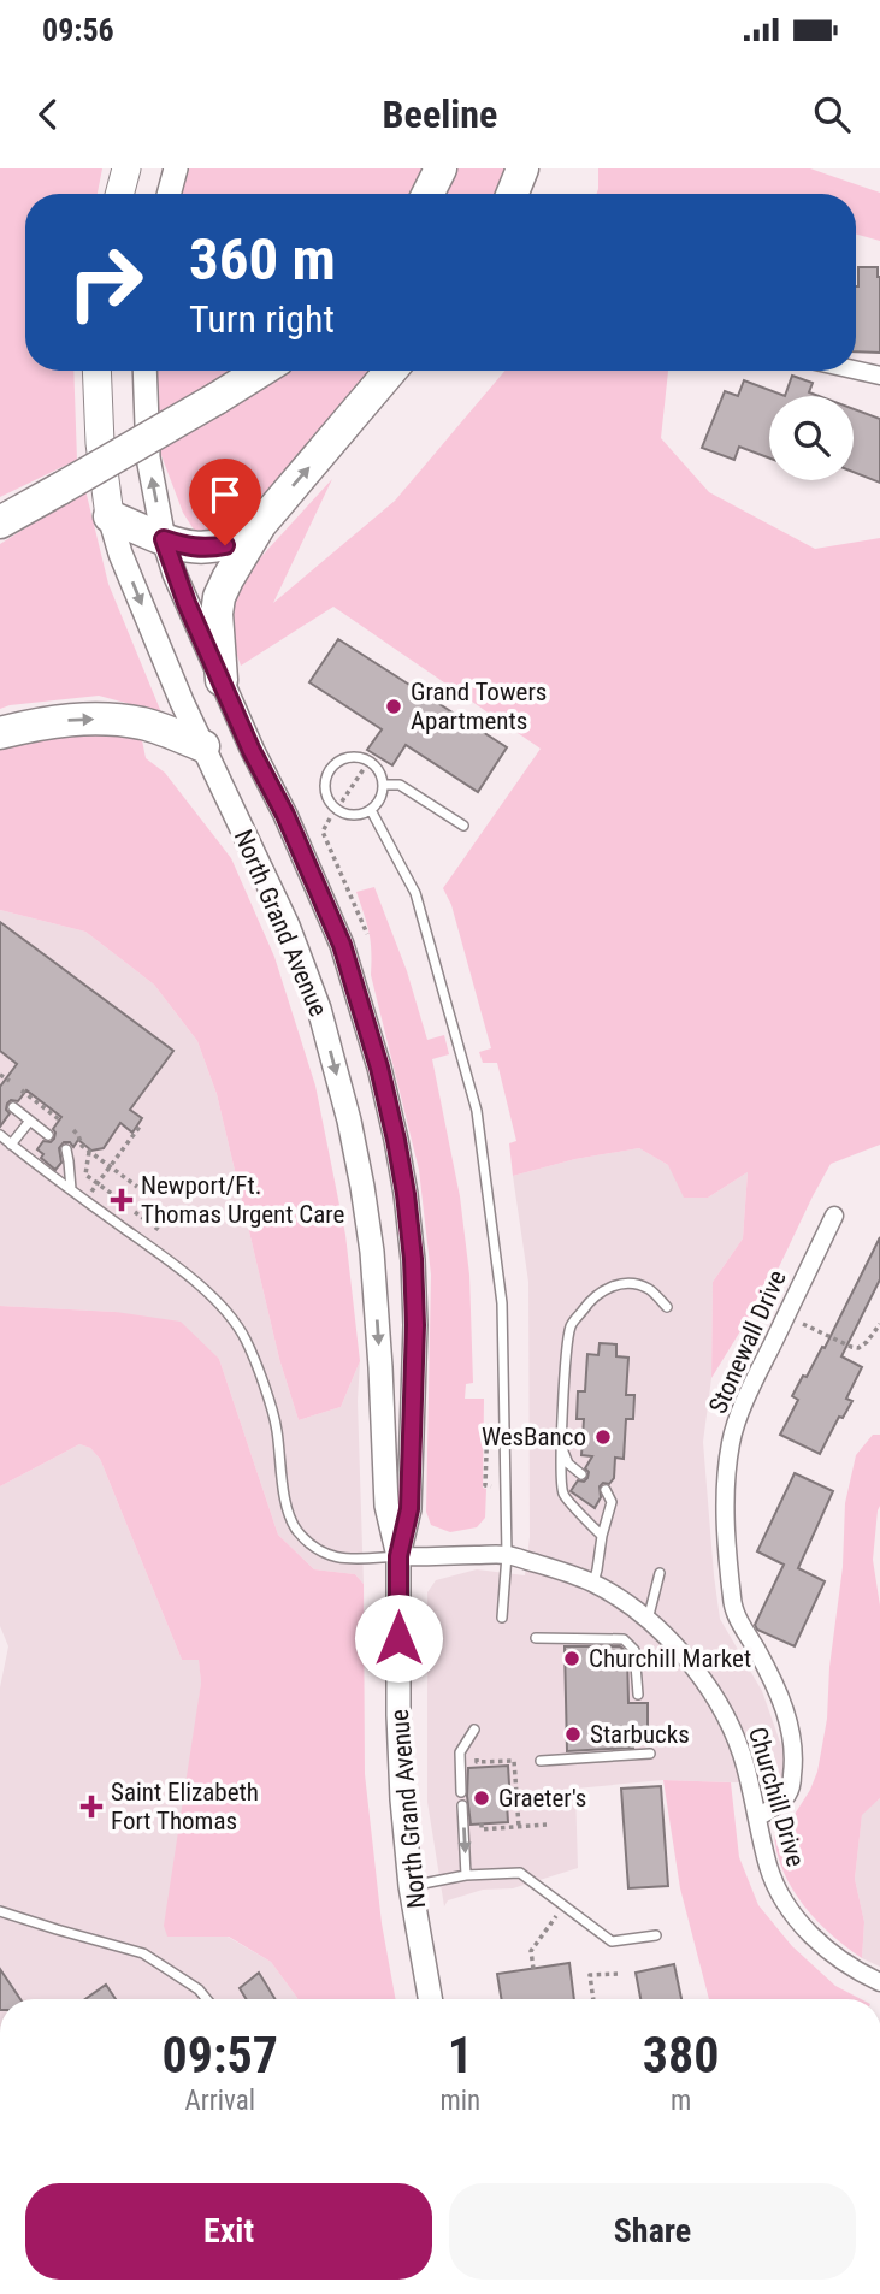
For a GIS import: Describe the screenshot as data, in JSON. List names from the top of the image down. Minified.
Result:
{"streets":{"main road":["North Grand Avenue"],"street":["Stonewall Drive","Churchill Drive"]},"crossings":[["North Grand Avenue","Churchill Drive"],["Stonewall Drive","Churchill Drive"]],"places":{"other":["Grand Towers Apartments","WesBanco","Churchill Market","Starbucks","Graeter's"],"health":["Newport/Ft. Thomas Urgent Care","Saint Elizabeth Fort Thomas"]},"page":{"status":"09:56","header":"Beeline","turn":["360 m","Turn right"],"eta":["09:57","Arrival","1","min","380","m"],"buttons":["Exit","Share"]}}
